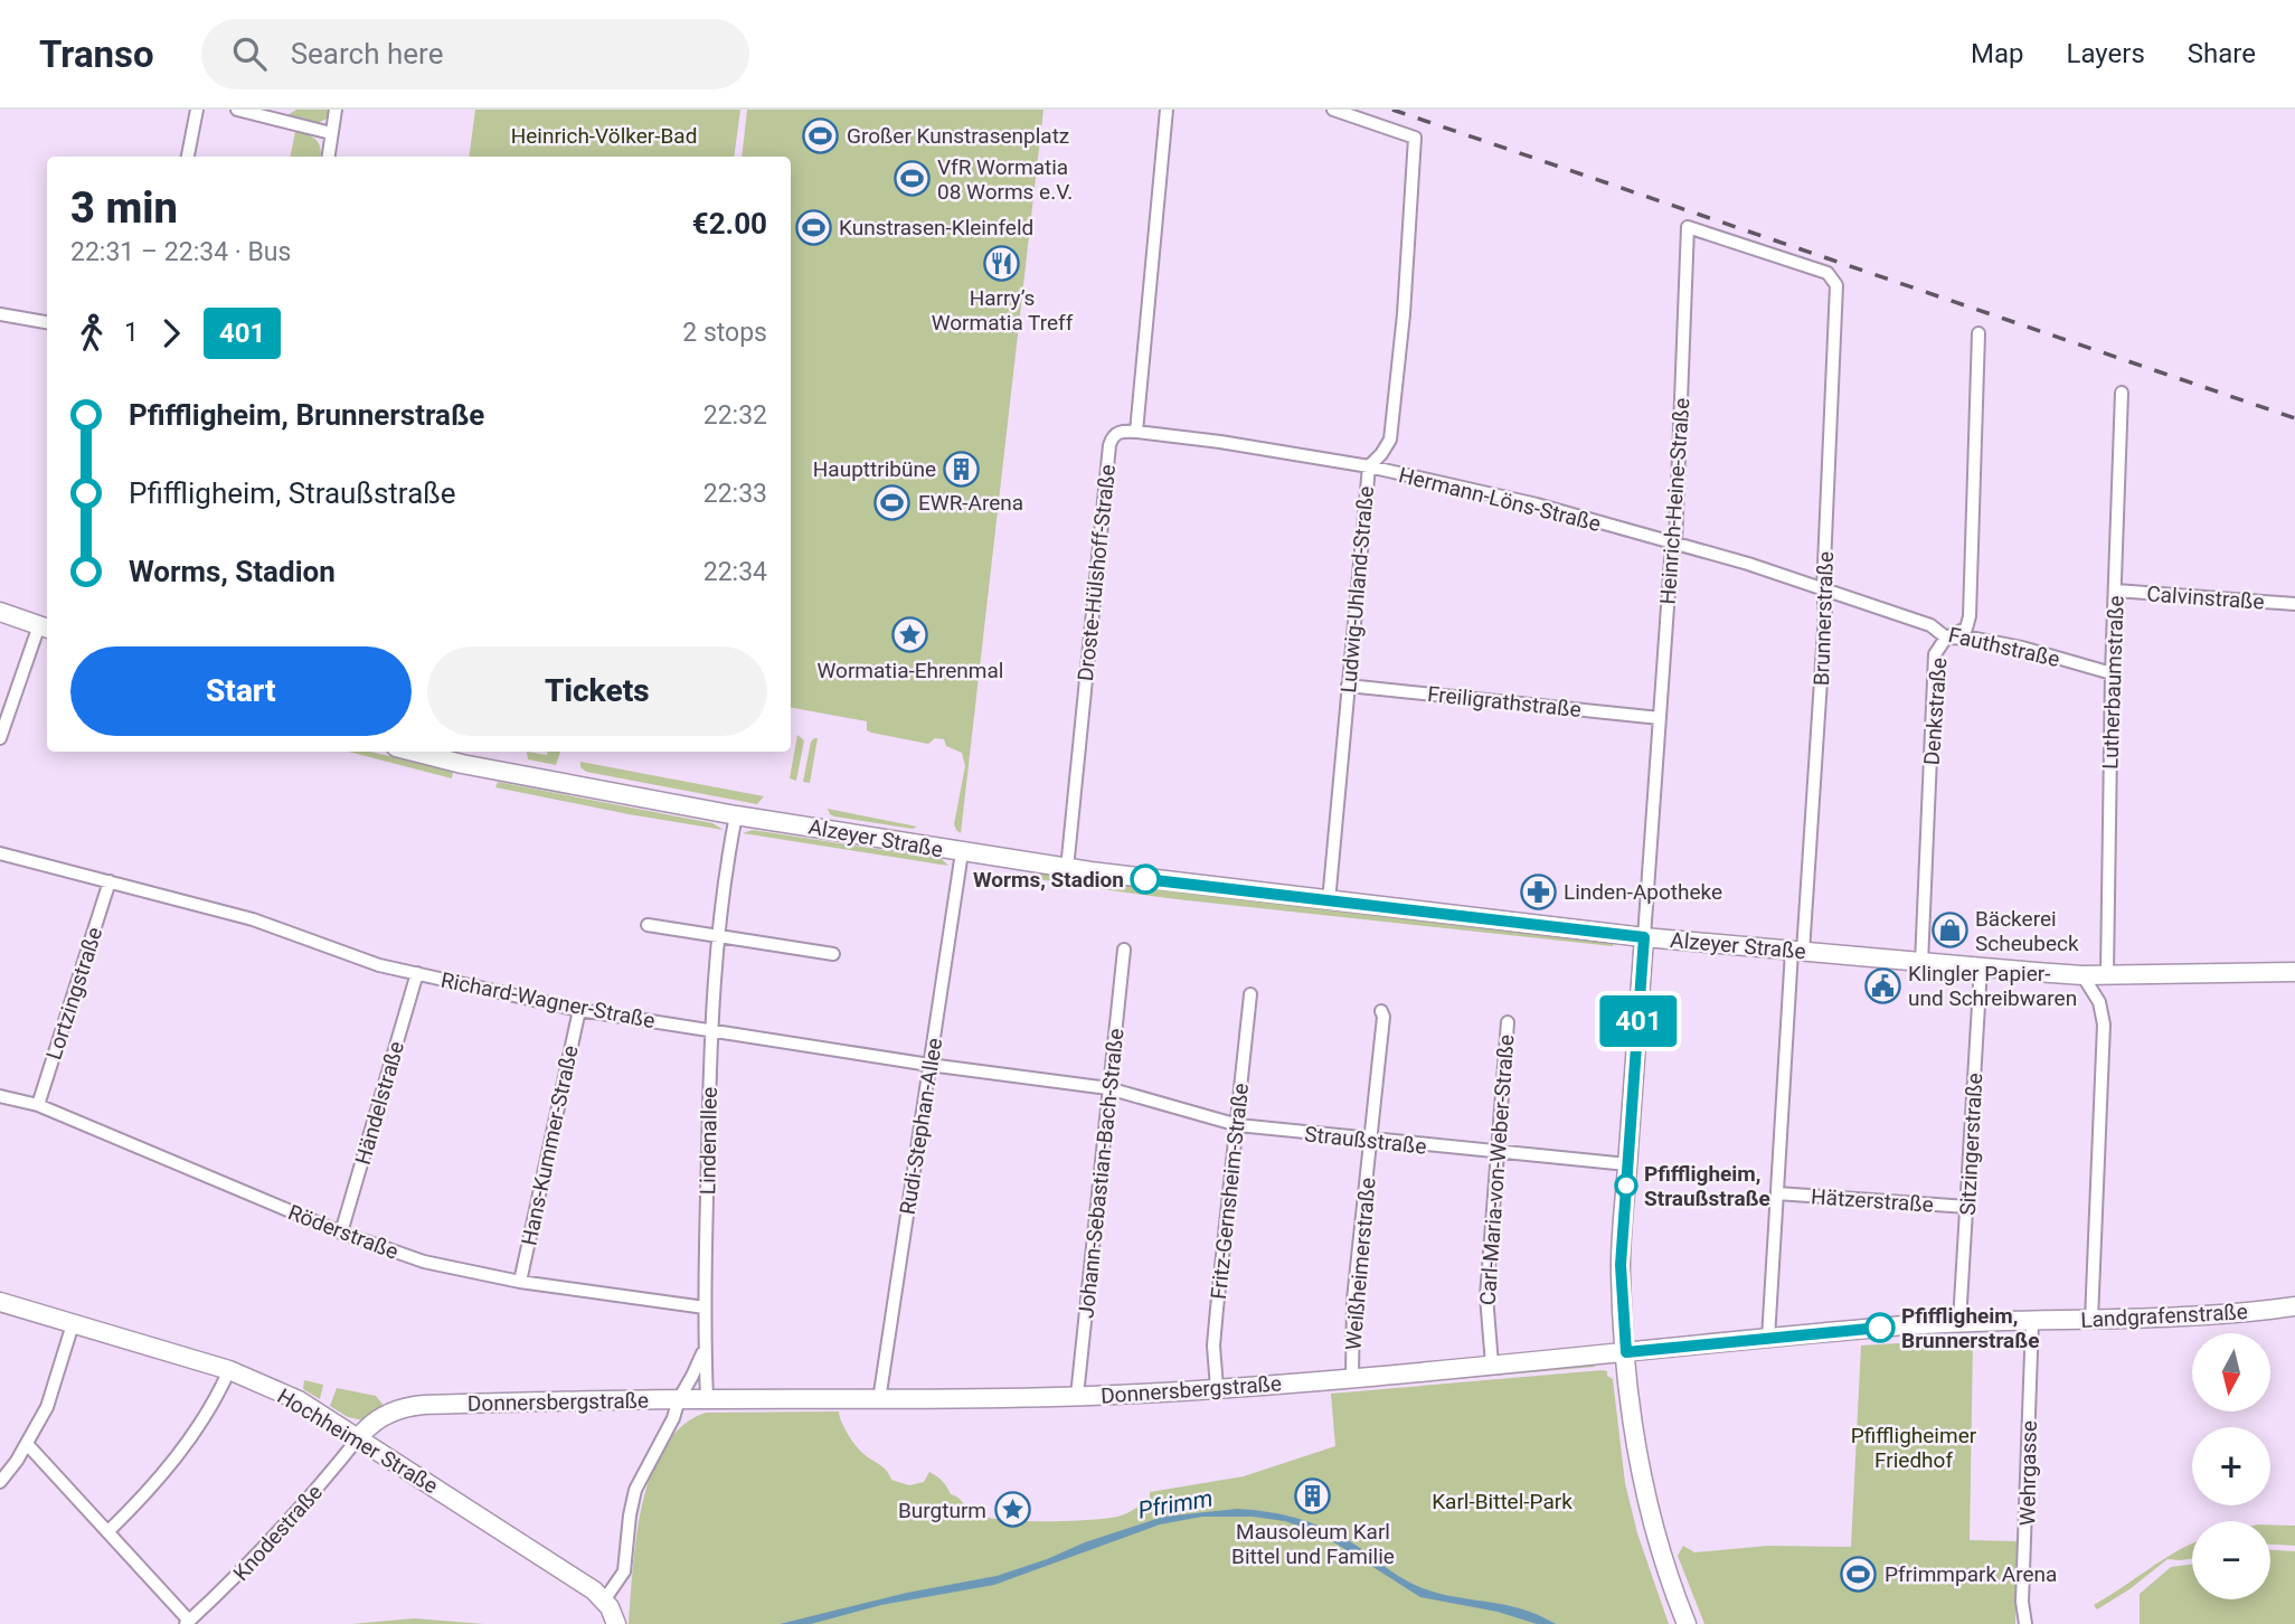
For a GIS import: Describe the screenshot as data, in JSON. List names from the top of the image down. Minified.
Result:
{"streets":{"street":["Hermann-Löns-Straße","Heinrich-Heine-Straße","Droste-Hülshoff-Straße","Ludwig-Uhland-Straße","Calvinstraße","Brunnerstraße","Fauthstraße","Lutherbaumstraße","Freiligrathstraße","Denkstraße","Alzeyer Straße","Lortzingstraße","Richard-Wagner-Straße","Händelstraße","Rudi-Stephan-Allee","Straußstraße","Lindenallee","Sitzingerstraße","Hans-Kummer-Straße","Carl-Maria-von-Weber-Straße","Johann-Sebastian-Bach-Straße","Fritz-Gernsheim-Straße","Hätzerstraße","Röderstraße","Weißheimerstraße","Landgrafenstraße","Donnersbergstraße","Hochheimer Straße","Wehrgasse","Knodestraße"]},"crossings":[["Hermann-Löns-Straße","Heinrich-Heine-Straße"],["Hermann-Löns-Straße","Droste-Hülshoff-Straße"],["Hermann-Löns-Straße","Ludwig-Uhland-Straße"],["Hermann-Löns-Straße","Fauthstraße"],["Heinrich-Heine-Straße","Brunnerstraße"],["Heinrich-Heine-Straße","Fauthstraße"],["Heinrich-Heine-Straße","Freiligrathstraße"],["Heinrich-Heine-Straße","Alzeyer Straße"],["Droste-Hülshoff-Straße","Alzeyer Straße"],["Ludwig-Uhland-Straße","Freiligrathstraße"],["Ludwig-Uhland-Straße","Alzeyer Straße"],["Calvinstraße","Lutherbaumstraße"],["Brunnerstraße","Fauthstraße"],["Brunnerstraße","Alzeyer Straße"],["Brunnerstraße","Hätzerstraße"],["Brunnerstraße","Donnersbergstraße"],["Fauthstraße","Lutherbaumstraße"],["Fauthstraße","Denkstraße"],["Lutherbaumstraße","Alzeyer Straße"],["Denkstraße","Alzeyer Straße"],["Alzeyer Straße","Rudi-Stephan-Allee"],["Alzeyer Straße","Lindenallee"],["Alzeyer Straße","Sitzingerstraße"],["Lortzingstraße","Richard-Wagner-Straße"],["Lortzingstraße","Röderstraße"],["Richard-Wagner-Straße","Händelstraße"],["Richard-Wagner-Straße","Rudi-Stephan-Allee"],["Richard-Wagner-Straße","Straußstraße"],["Richard-Wagner-Straße","Lindenallee"],["Richard-Wagner-Straße","Hans-Kummer-Straße"],["Richard-Wagner-Straße","Johann-Sebastian-Bach-Straße"],["Händelstraße","Röderstraße"],["Rudi-Stephan-Allee","Donnersbergstraße"],["Straußstraße","Carl-Maria-von-Weber-Straße"],["Straußstraße","Johann-Sebastian-Bach-Straße"],["Straußstraße","Fritz-Gernsheim-Straße"],["Straußstraße","Weißheimerstraße"],["Lindenallee","Röderstraße"],["Lindenallee","Donnersbergstraße"],["Lindenallee","Hochheimer Straße"],["Sitzingerstraße","Hätzerstraße"],["Sitzingerstraße","Donnersbergstraße"],["Hans-Kummer-Straße","Röderstraße"],["Carl-Maria-von-Weber-Straße","Donnersbergstraße"],["Johann-Sebastian-Bach-Straße","Donnersbergstraße"],["Fritz-Gernsheim-Straße","Donnersbergstraße"],["Weißheimerstraße","Donnersbergstraße"],["Landgrafenstraße","Donnersbergstraße"],["Landgrafenstraße","Wehrgasse"],["Donnersbergstraße","Hochheimer Straße"],["Donnersbergstraße","Wehrgasse"],["Donnersbergstraße","Knodestraße"],["Hochheimer Straße","Knodestraße"]],"water":["Pfrimm"],"parks":["Heinrich-Völker-Bad","Pfiffligheimer Friedhof","Karl-Bittel-Park"],"places":{"sports":["Großer Kunstrasenplatz","VfR Wormatia 08 Worms e.V.","Kunstrasen-Kleinfeld","EWR-Arena","Pfrimmpark Arena"],"restaurant":["Harry’s Wormatia Treff"],"building":["Haupttribüne","Mausoleum Karl Bittel und Familie"],"place":["Wormatia-Ehrenmal","Burgturm"],"other":["Worms, Stadion","Pfiffligheim, Straußstraße","Pfiffligheim, Brunnerstraße"],"pharmacy":["Linden-Apotheke"],"shop":["Bäckerei Scheubeck"],"public building":["Klingler Papier- und Schreibwaren"]},"lines":["bus line 401"],"north":"bottom","page":{"header":"Transo","search":"Search here","nav":["Map","Layers","Share"],"on_map":"401","heading":["3 min","22:31 – 22:34 · Bus","€2.00"],"legs":["1","401","2 stops"],"list":[{"name":"Pfiffligheim, Brunnerstraße","value":"22:32"},{"name":"Pfiffligheim, Straußstraße","value":"22:33"},{"name":"Worms, Stadion","value":"22:34"}],"buttons":["Start","Tickets"],"map_buttons":["+","−"]}}
